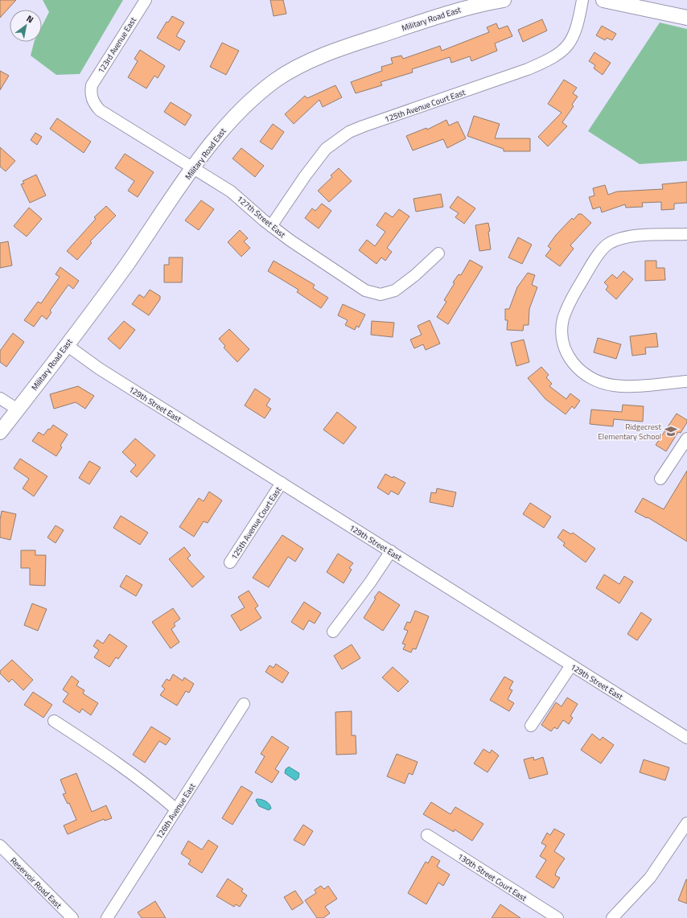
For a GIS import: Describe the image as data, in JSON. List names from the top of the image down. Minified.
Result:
{"streets":{"main road":["Military Road East"],"street":["123rd Avenue East","125th Avenue Court East","127th Street East","129th Street East","126th Avenue East","130th Street Court East","Reservoir Road East"]},"crossings":[["Military Road East","127th Street East"],["Military Road East","129th Street East"],["123rd Avenue East","127th Street East"],["125th Avenue Court East","127th Street East"],["125th Avenue Court East","129th Street East"]],"places":{"school or university":["Ridgecrest Elementary School"]},"north":"top right"}
